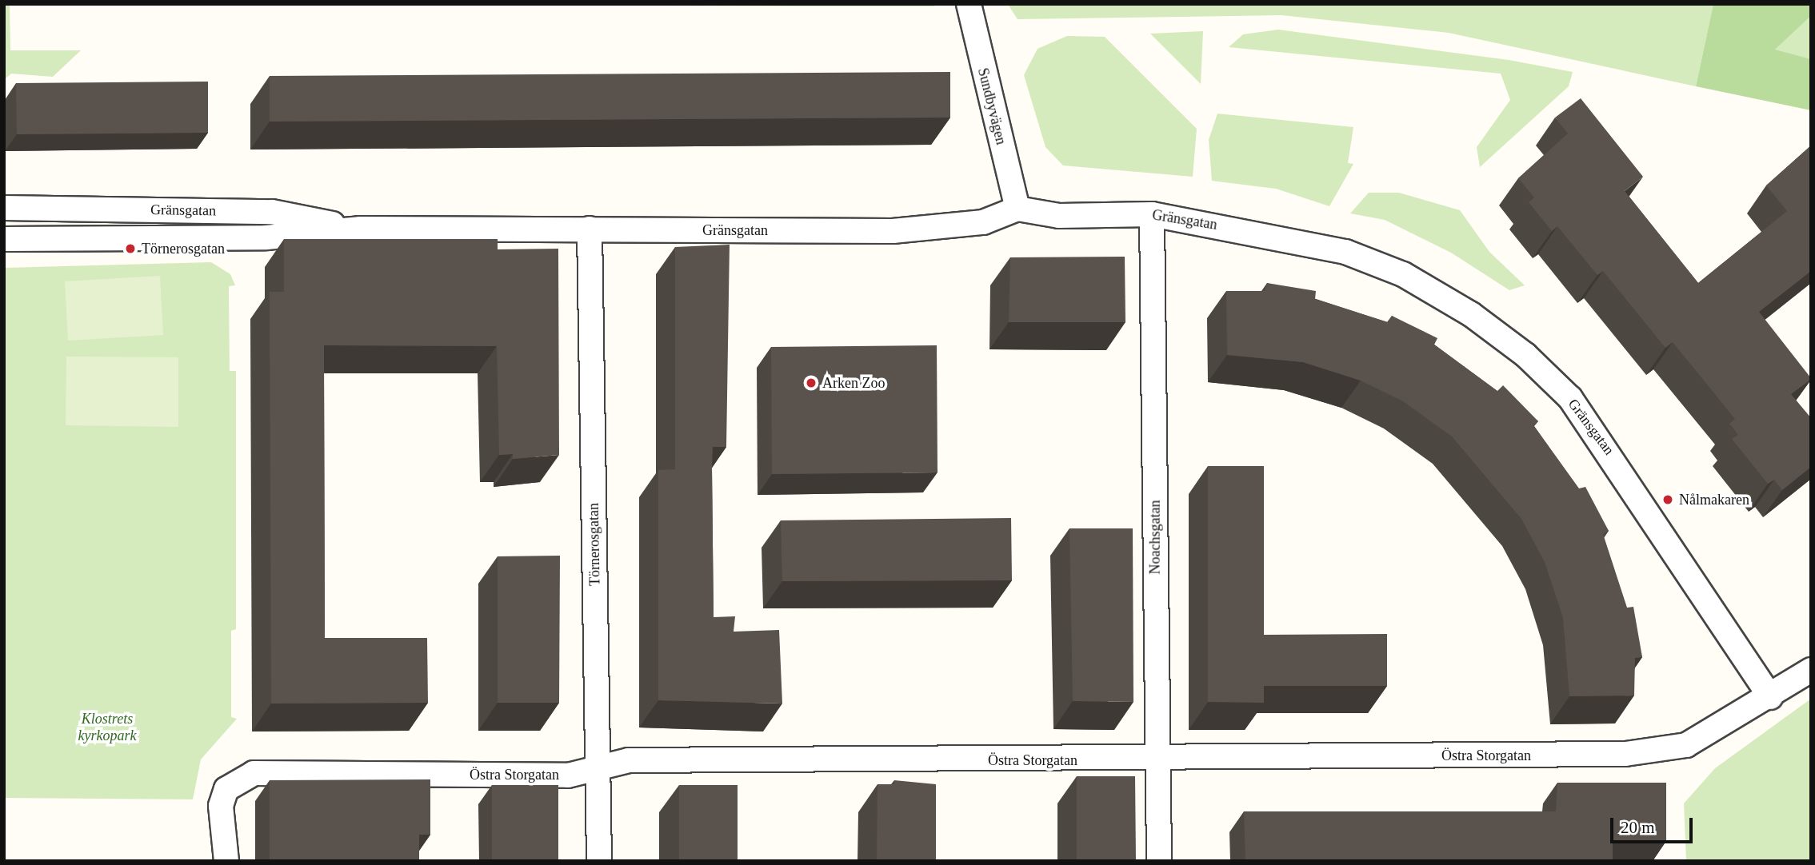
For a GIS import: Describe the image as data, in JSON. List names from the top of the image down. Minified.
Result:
{"streets":{"street":["Sundbyvägen","Gränsgatan","Noachsgatan","Törnerosgatan","Östra Storgatan"]},"crossings":[["Sundbyvägen","Gränsgatan"],["Gränsgatan","Noachsgatan"],["Gränsgatan","Törnerosgatan"],["Gränsgatan","Östra Storgatan"],["Noachsgatan","Östra Storgatan"],["Törnerosgatan","Östra Storgatan"]],"parks":["Klostrets kyrkopark"],"places":["Törnerosgatan","Arken Zoo","Nålmakaren"],"scale_bar":"20 m"}
